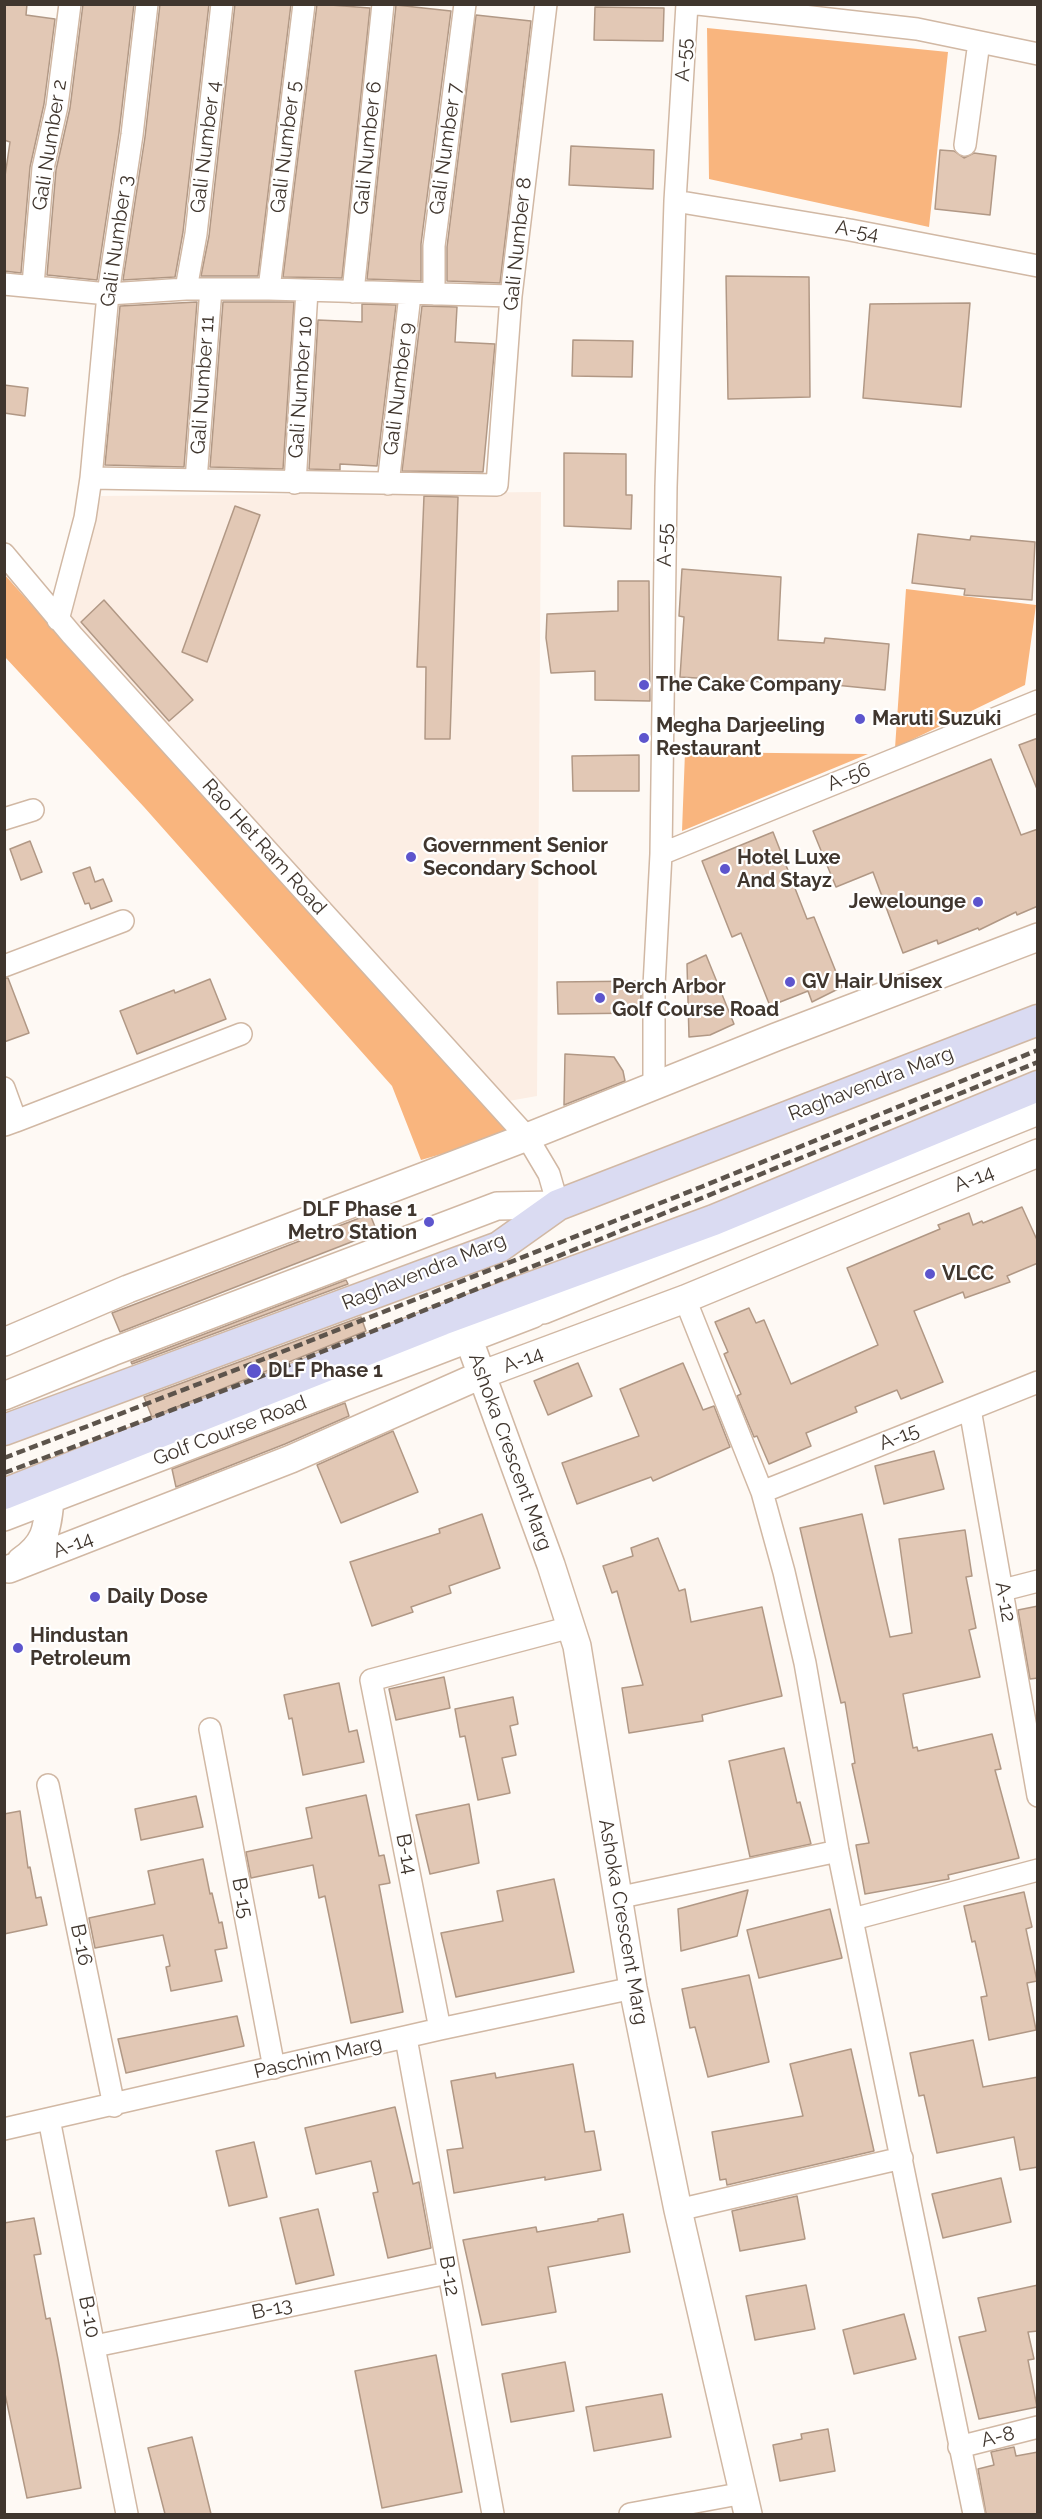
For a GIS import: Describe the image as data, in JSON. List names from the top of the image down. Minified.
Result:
{"streets":{"main road":["Raghavendra Marg"],"street":["A-55","Gali Number 2","Gali Number 4","Gali Number 5","Gali Number 6","Gali Number 7","A-54","Gali Number 3","Gali Number 8","Gali Number 11","Gali Number 10","Gali Number 9","A-56","Rao Het Ram Road","A-14","Golf Course Road","A-15","Ashoka Crescent Marg","A-12","B-14","B-15","B-16","Paschim Marg","B-12","B-13","B-10","A-8"]},"crossings":[["A-55","A-54"],["A-55","A-56"],["Gali Number 3","Rao Het Ram Road"],["Gali Number 8","Gali Number 9"],["Rao Het Ram Road","Raghavendra Marg"],["A-14","Ashoka Crescent Marg"],["Golf Course Road","Ashoka Crescent Marg"],["A-15","A-12"],["Ashoka Crescent Marg","B-14"],["Ashoka Crescent Marg","Paschim Marg"],["B-14","Paschim Marg"],["B-15","Paschim Marg"],["B-16","Paschim Marg"],["Paschim Marg","B-12"],["Paschim Marg","B-10"],["B-12","B-13"],["B-13","B-10"]],"places":["The Cake Company","Maruti Suzuki","Megha Darjeeling Restaurant","Government Senior Secondary School","Hotel Luxe And Stayz","Jewelounge","GV Hair Unisex","Perch Arbor Golf Course Road","DLF Phase 1 Metro Station","VLCC","DLF Phase 1","Daily Dose","Hindustan Petroleum"]}
